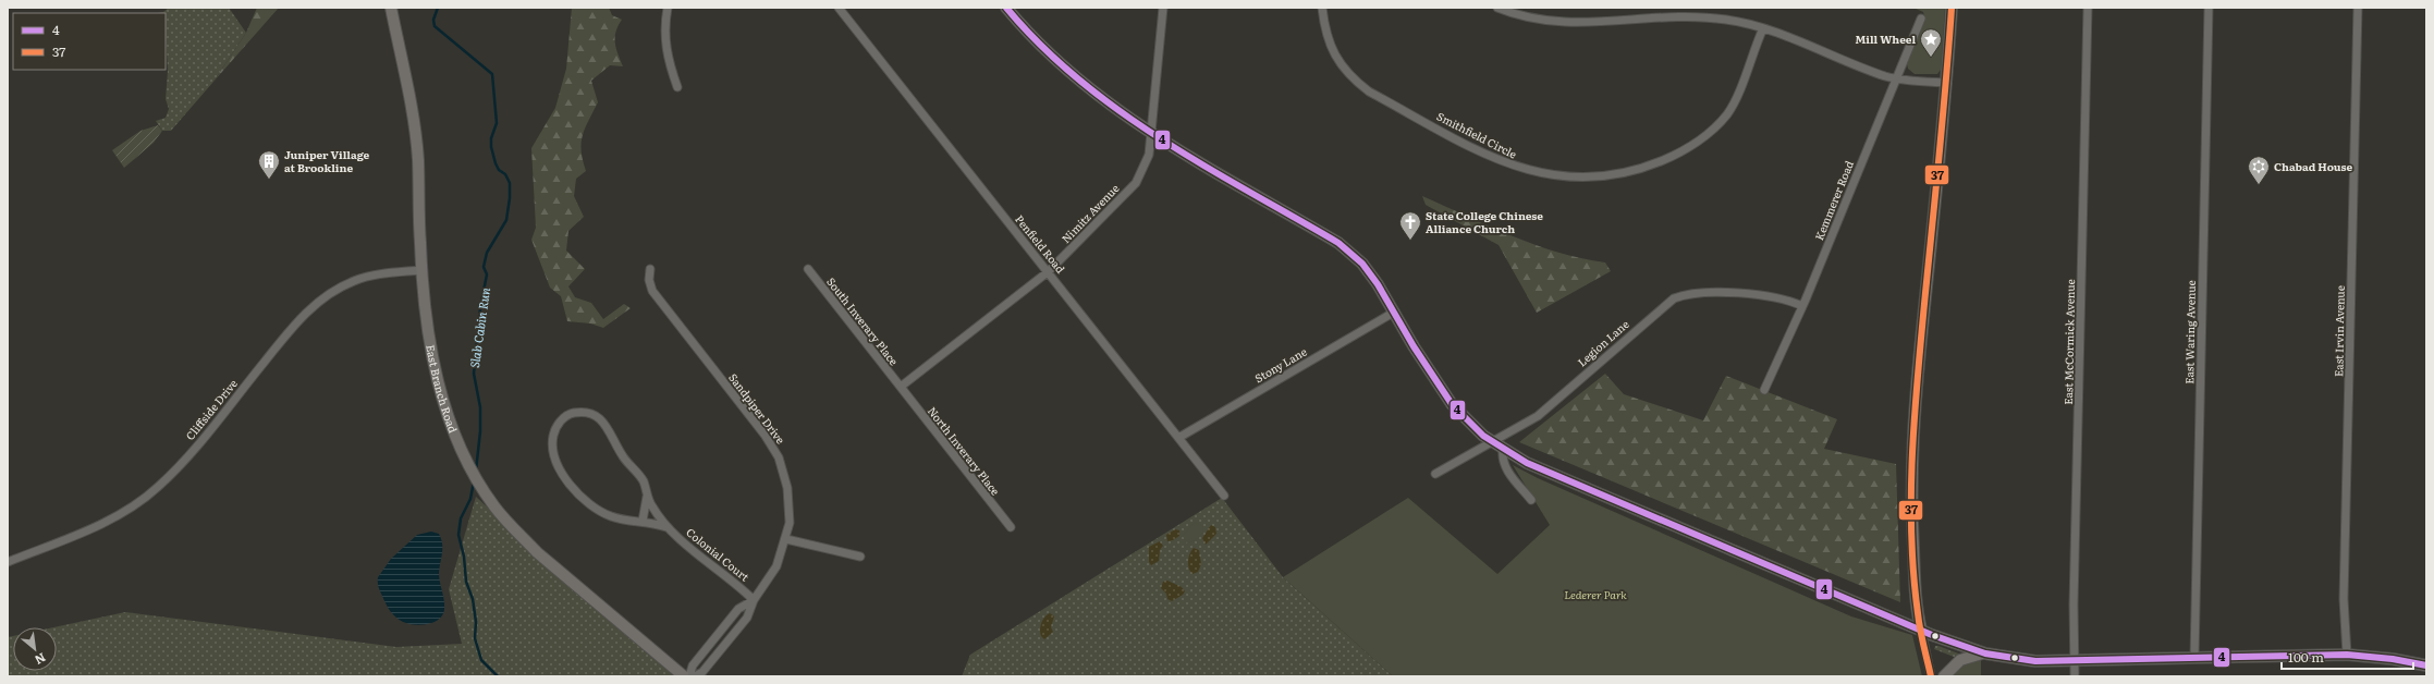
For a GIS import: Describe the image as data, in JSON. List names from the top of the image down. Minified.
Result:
{"streets":{"main road":["East Branch Road"],"street":["Smithfield Circle","Kemmerer Road","Nimitz Avenue","Penfield Road","South Inverary Place","East Irvin Avenue","East Waring Avenue","East McCormick Avenue","Legion Lane","Stony Lane","Sandpiper Drive","Cliffside Drive","North Inverary Place","Colonial Court"]},"crossings":[["Kemmerer Road","Legion Lane"],["Nimitz Avenue","Penfield Road"],["Nimitz Avenue","South Inverary Place"],["Nimitz Avenue","North Inverary Place"],["Penfield Road","Stony Lane"],["South Inverary Place","North Inverary Place"],["East Branch Road","Cliffside Drive"],["Sandpiper Drive","Colonial Court"]],"water":["Slab Cabin Run"],"parks":["Lederer Park"],"places":{"place":["Mill Wheel"],"building":["Juniper Village at Brookline"],"synagogue":["Chabad House"],"church":["State College Chinese Alliance Church"]},"lines":["transit line 4","transit line 37"],"legend":["4","37"],"scale_bar":"100 m","north":"bottom right"}
